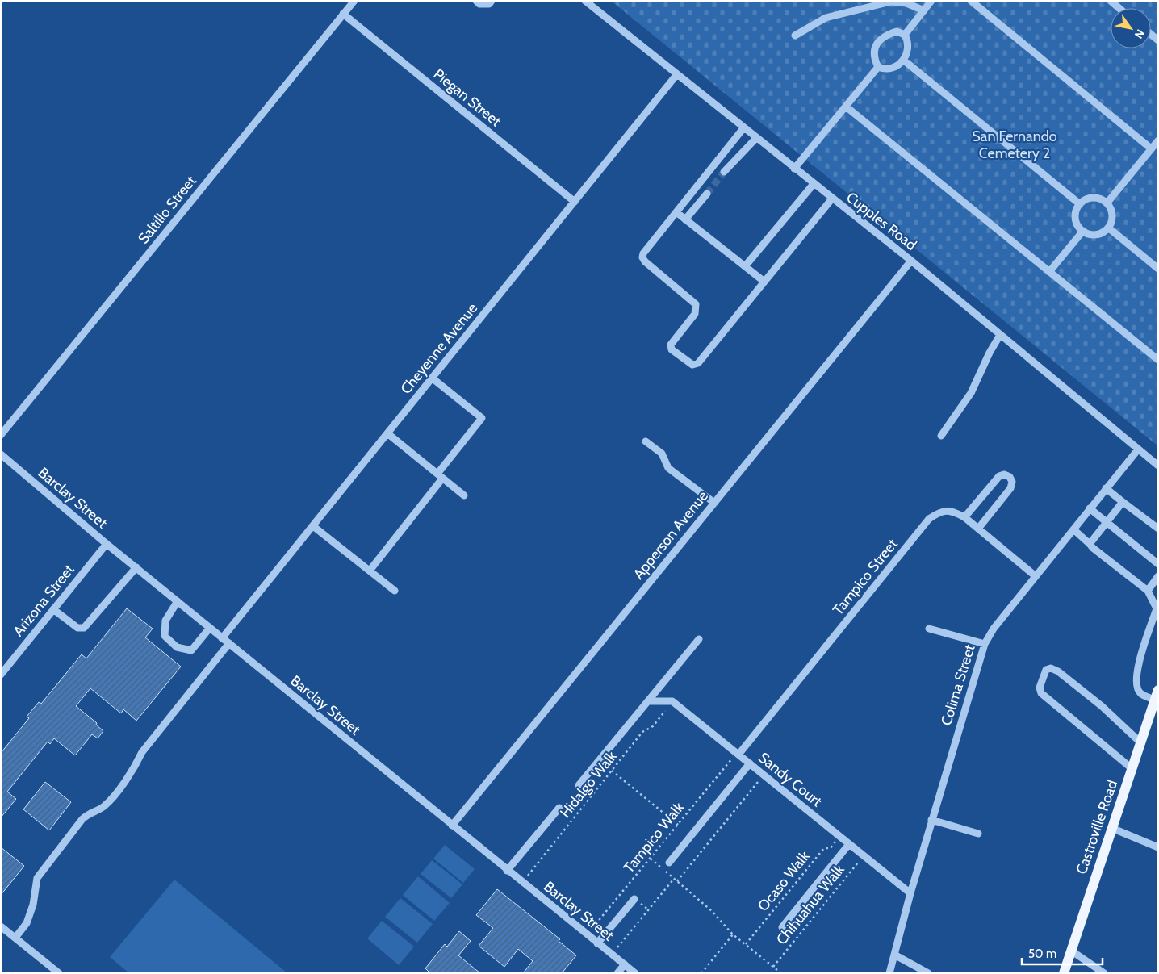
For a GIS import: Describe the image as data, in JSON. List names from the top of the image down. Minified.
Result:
{"streets":{"main road":["Castroville Road"],"street":["Piegan Street","Saltillo Street","Cupples Road","Cheyenne Avenue","Barclay Street","Apperson Avenue","Tampico Street","Arizona Street","Colima Street","Sandy Court"],"path":["Hidalgo Walk","Tampico Walk","Ocaso Walk","Chihuahua Walk"]},"crossings":[["Piegan Street","Saltillo Street"],["Piegan Street","Cheyenne Avenue"],["Cupples Road","Cheyenne Avenue"],["Cupples Road","Apperson Avenue"],["Cupples Road","Colima Street"],["Cheyenne Avenue","Barclay Street"],["Barclay Street","Apperson Avenue"],["Barclay Street","Arizona Street"],["Barclay Street","Hidalgo Walk"],["Barclay Street","Tampico Walk"],["Tampico Street","Colima Street"],["Tampico Street","Sandy Court"],["Tampico Street","Tampico Walk"],["Colima Street","Sandy Court"],["Sandy Court","Hidalgo Walk"],["Sandy Court","Tampico Walk"],["Sandy Court","Ocaso Walk"],["Sandy Court","Chihuahua Walk"]],"parks":["San Fernando Cemetery 2"],"scale_bar":"50 m","north":"bottom right"}
